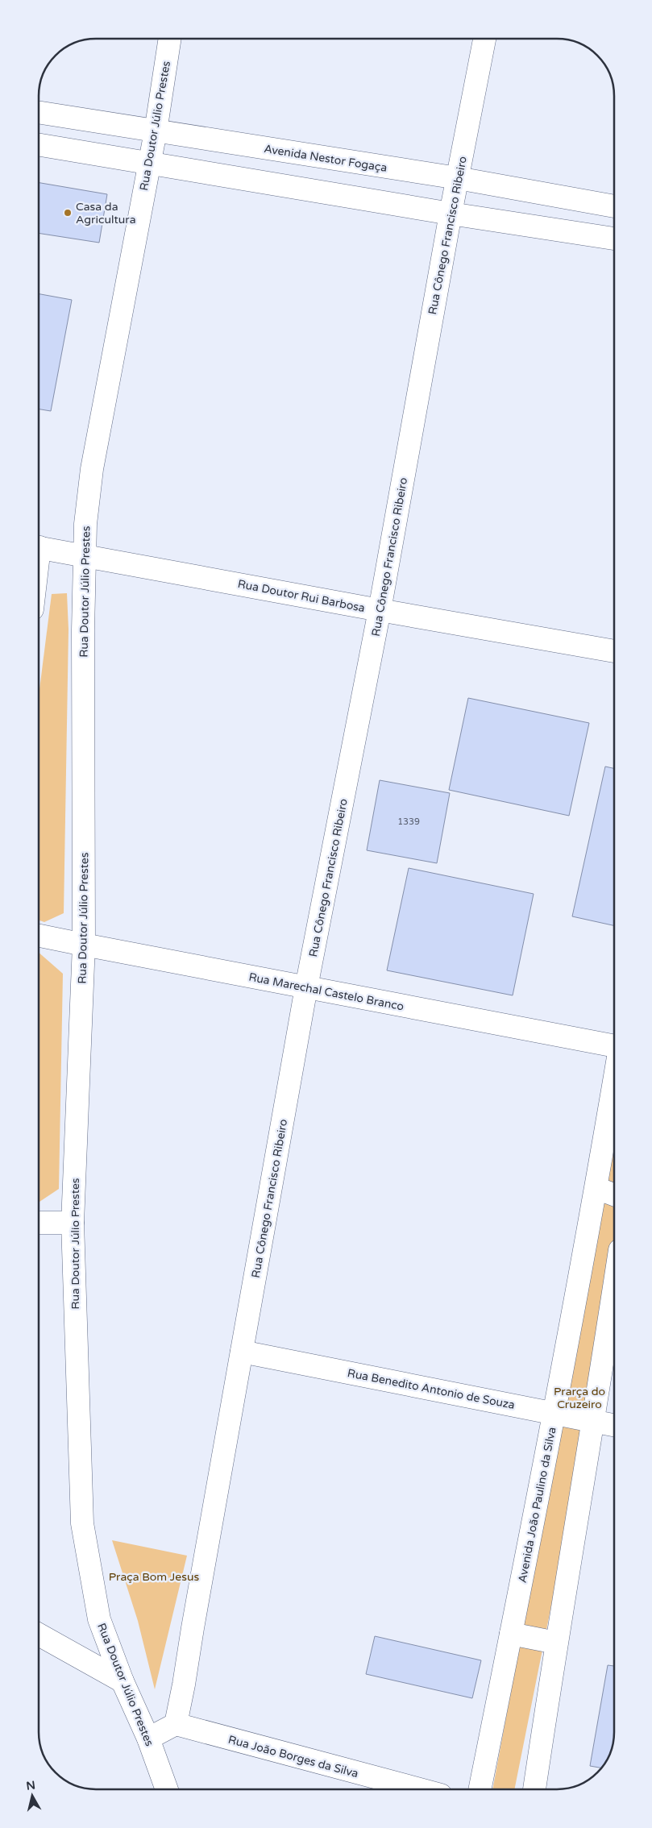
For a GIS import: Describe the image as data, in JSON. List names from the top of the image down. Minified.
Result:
{"streets":{"main road":["Rua Doutor Júlio Prestes","Avenida Nestor Fogaça","Rua Cônego Francisco Ribeiro","Rua Doutor Rui Barbosa","Rua Marechal Castelo Branco","Rua Benedito Antonio de Souza","Avenida João Paulino da Silva","Rua João Borges da Silva"]},"crossings":[["Rua Doutor Júlio Prestes","Avenida Nestor Fogaça"],["Rua Doutor Júlio Prestes","Rua Doutor Rui Barbosa"],["Rua Doutor Júlio Prestes","Rua Marechal Castelo Branco"],["Avenida Nestor Fogaça","Rua Cônego Francisco Ribeiro"],["Rua Cônego Francisco Ribeiro","Rua Doutor Rui Barbosa"],["Rua Cônego Francisco Ribeiro","Rua Marechal Castelo Branco"],["Rua Cônego Francisco Ribeiro","Rua Benedito Antonio de Souza"],["Rua Cônego Francisco Ribeiro","Rua João Borges da Silva"],["Rua Benedito Antonio de Souza","Avenida João Paulino da Silva"]],"parks":["Prarça do Cruzeiro","Praça Bom Jesus"],"places":["Casa da Agricultura"],"house_numbers":["1339"],"north":"top"}
